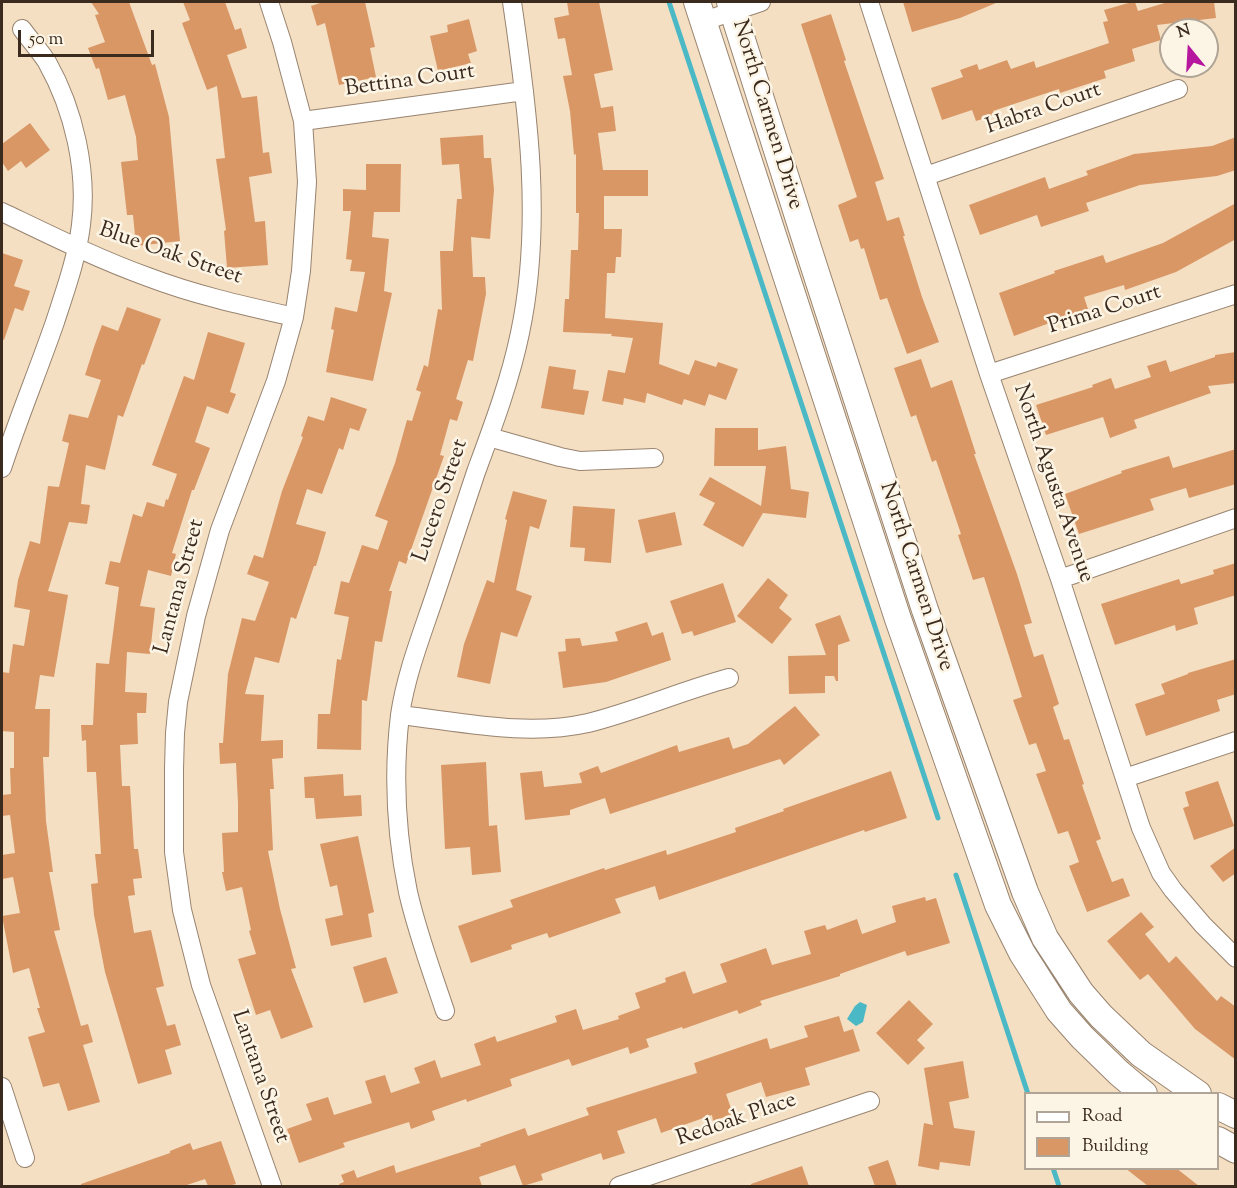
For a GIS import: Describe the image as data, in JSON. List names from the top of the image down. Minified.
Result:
{"streets":{"main road":["North Carmen Drive"],"street":["Bettina Court","Habra Court","Blue Oak Street","Prima Court","North Agusta Avenue","Lucero Street","Lantana Street","Redoak Place"]},"crossings":[["Bettina Court","Lucero Street"],["Bettina Court","Lantana Street"],["Habra Court","North Agusta Avenue"],["Blue Oak Street","Lantana Street"],["Prima Court","North Agusta Avenue"]],"legend":["Road","Building"],"scale_bar":"50 m","north":"top"}
